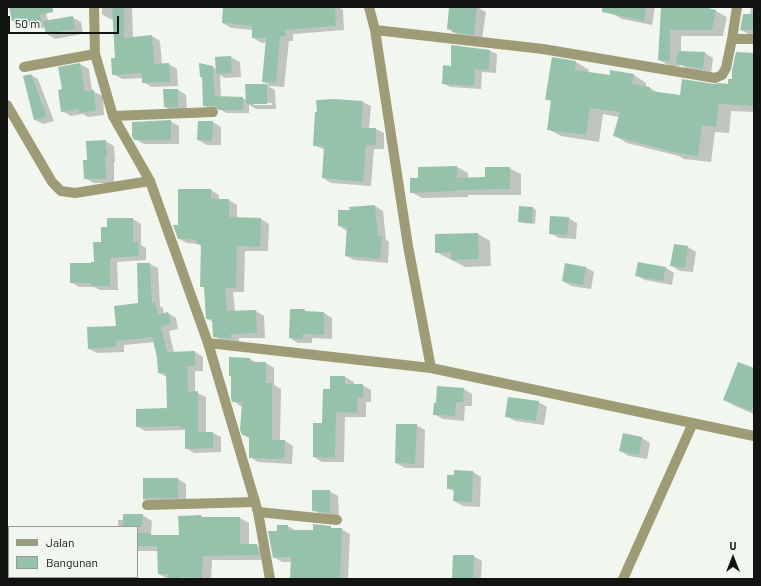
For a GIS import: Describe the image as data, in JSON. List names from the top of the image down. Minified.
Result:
{"legend":["Jalan","Bangunan"],"scale_bar":"50 m","north":"top"}
